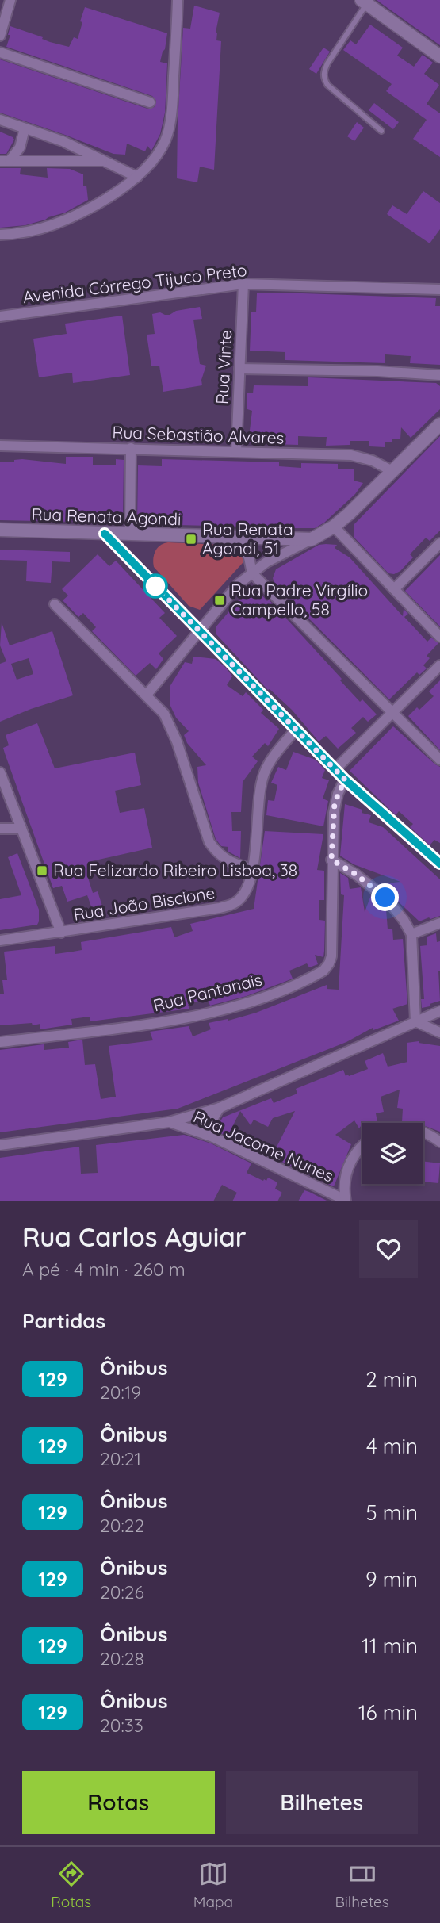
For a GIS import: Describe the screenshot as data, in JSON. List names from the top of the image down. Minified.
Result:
{"streets":{"street":["Avenida Córrego Tijuco Preto","Rua Vinte","Rua Sebastião Alvares","Rua Renata Agondi","Rua João Biscione","Rua Pantanais","Rua Jacome Nunes"]},"crossings":[["Avenida Córrego Tijuco Preto","Rua Vinte"],["Rua Vinte","Rua Sebastião Alvares"]],"places":{"transit":["Rua Renata Agondi, 51","Rua Padre Virgílio Campello, 58","Rua Felizardo Ribeiro Lisboa, 38"]},"lines":["bus line 129"],"page":{"heading":[["Rua Carlos Aguiar","A pé · 4 min · 260 m"],"Partidas"],"list":[{"mark":"129","name":"Ônibus","note":"20:19","value":"2 min"},{"mark":"129","name":"Ônibus","note":"20:21","value":"4 min"},{"mark":"129","name":"Ônibus","note":"20:22","value":"5 min"},{"mark":"129","name":"Ônibus","note":"20:26","value":"9 min"},{"mark":"129","name":"Ônibus","note":"20:28","value":"11 min"},{"mark":"129","name":"Ônibus","note":"20:33","value":"16 min"}],"buttons":["Rotas","Bilhetes"],"tabs":["Rotas","Mapa","Bilhetes"]}}
